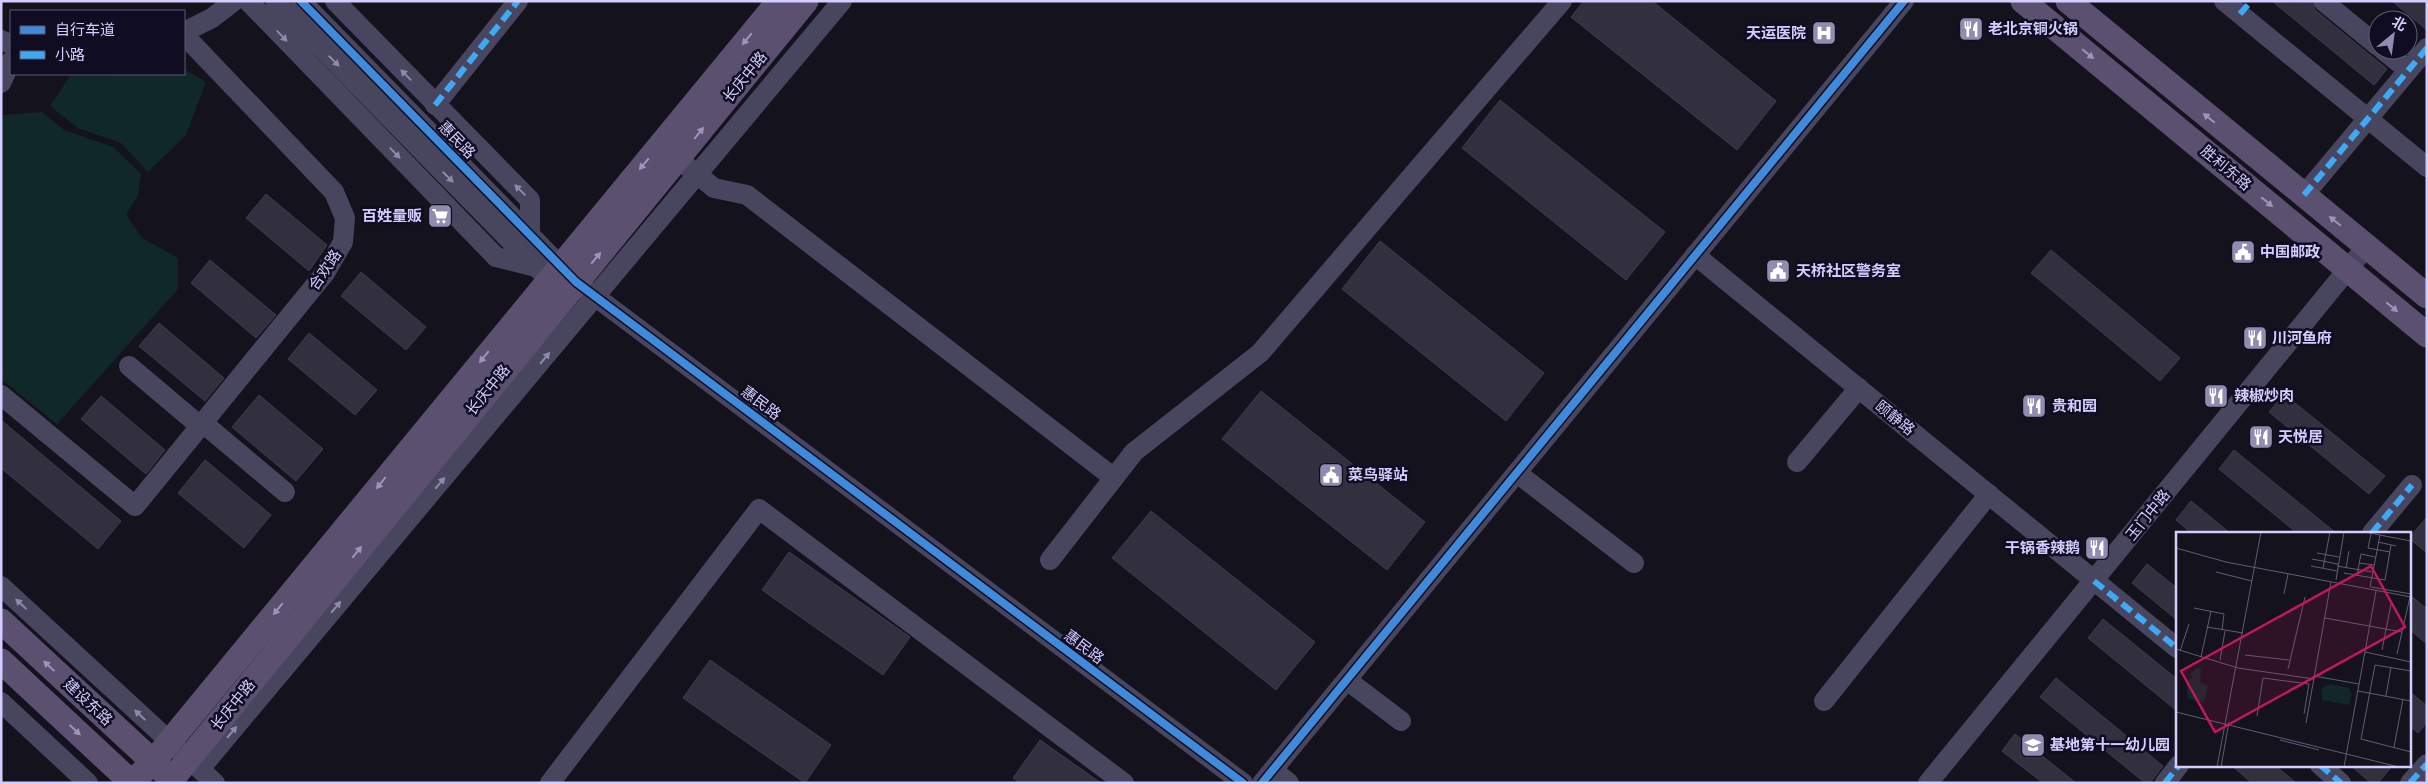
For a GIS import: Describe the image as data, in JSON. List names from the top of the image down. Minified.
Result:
{"streets":{"main road":["长庆中路","胜利东路","建设东路"],"street":["惠民路","合欢路","颐静路","玉门中路"]},"crossings":[["长庆中路","惠民路"],["长庆中路","建设东路"],["胜利东路","玉门中路"],["颐静路","玉门中路"]],"places":{"restaurant":["老北京铜火锅","川河鱼府","辣椒炒肉","贵和园","天悦居","干锅香辣鹅"],"hospital":["天运医院"],"supermarket":["百姓量贩"],"public building":["中国邮政","天桥社区警务室","菜鸟驿站"],"school or university":["基地第十一幼儿园"]},"legend":["自行车道","小路"],"north":"top right"}
